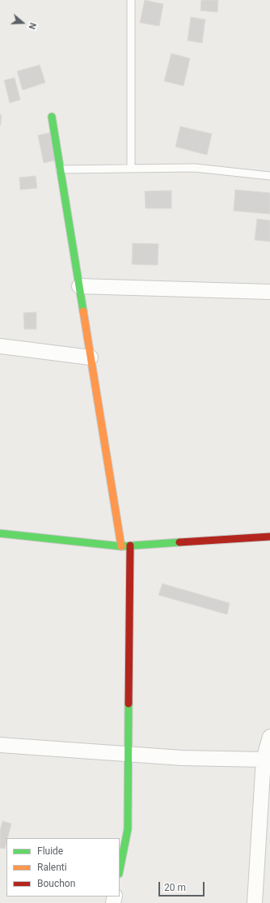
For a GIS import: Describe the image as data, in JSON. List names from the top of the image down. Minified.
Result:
{"legend":["Fluide","Ralenti","Bouchon"],"scale_bar":"20 m","north":"right"}
